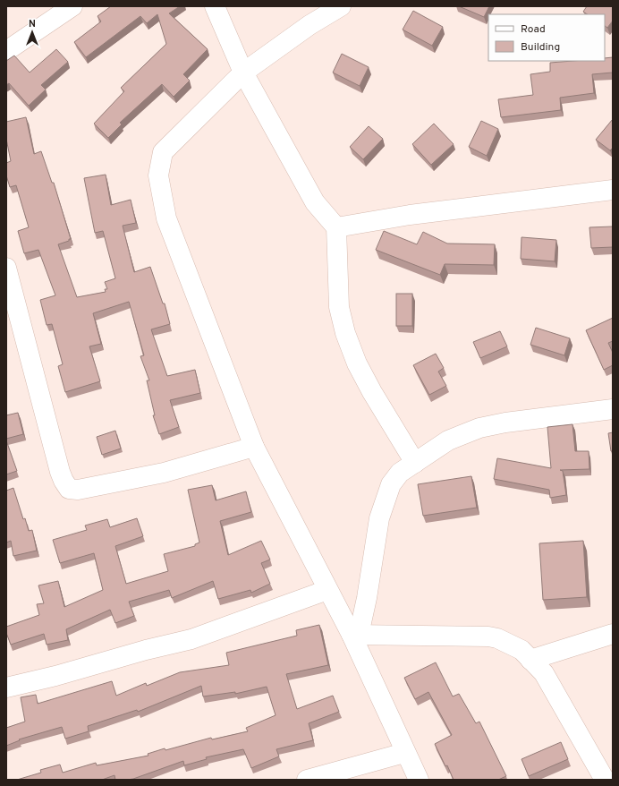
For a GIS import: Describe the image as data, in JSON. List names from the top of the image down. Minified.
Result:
{"legend":["Road","Building"],"north":"top"}
